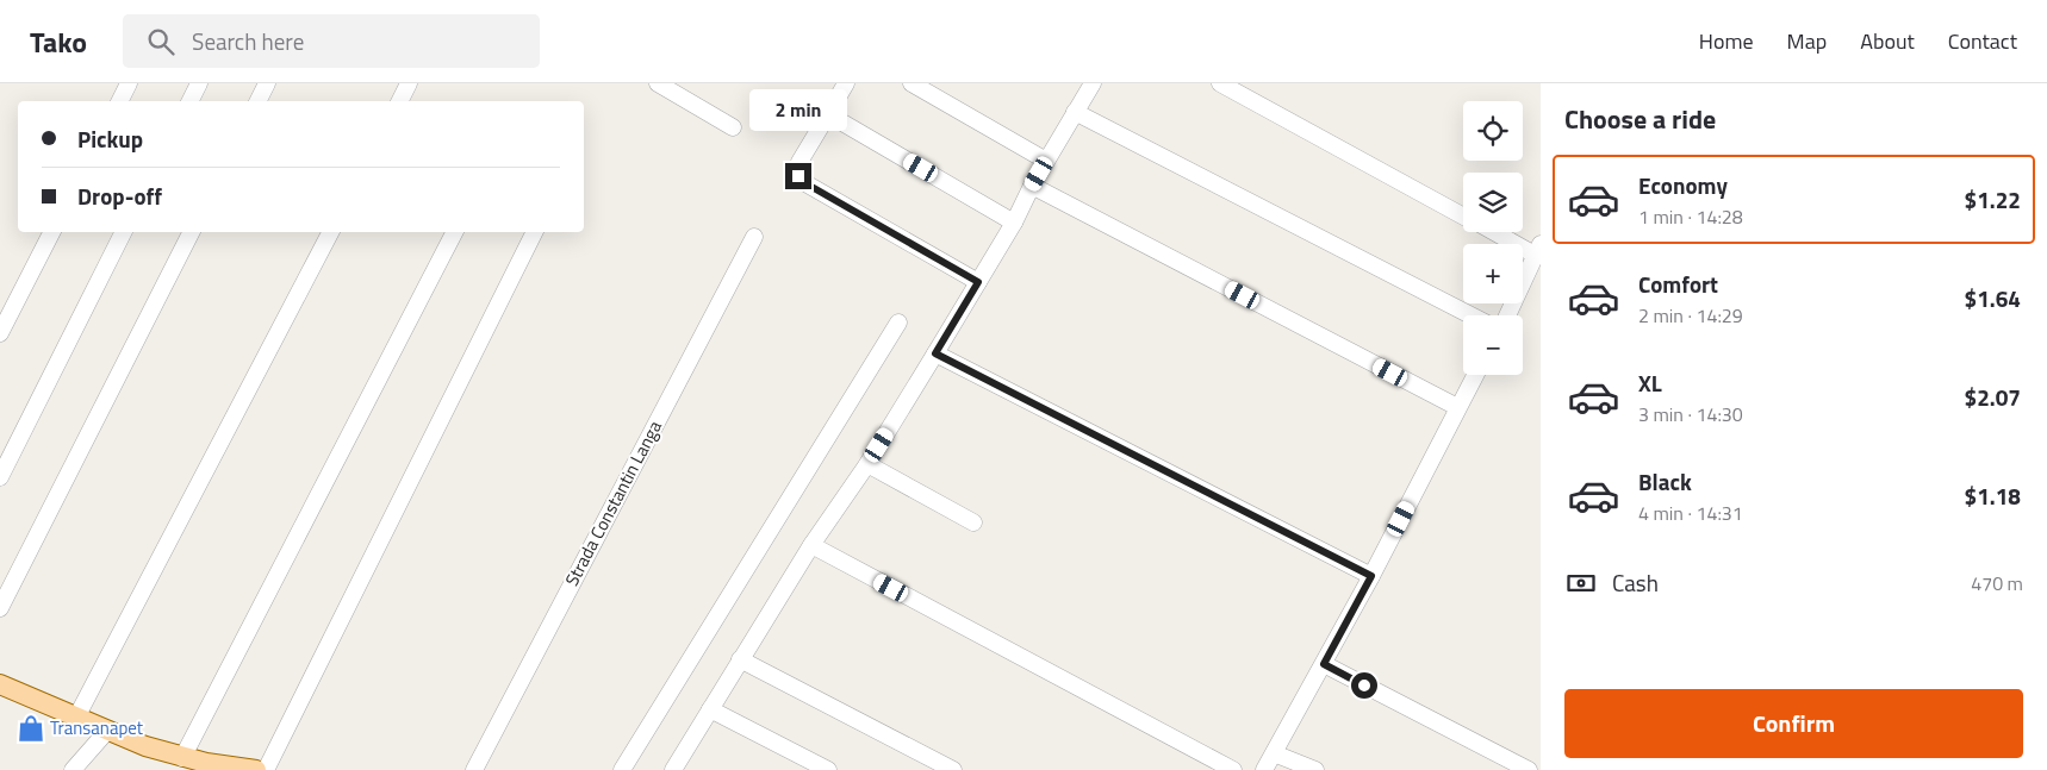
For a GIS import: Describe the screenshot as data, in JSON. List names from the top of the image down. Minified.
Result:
{"streets":{"street":["Strada Constantin Langa"]},"places":{"shop":["Transanapet"]},"page":{"header":"Tako","search":"Search here","nav":["Home","Map","About","Contact"],"heading":"Choose a ride","bubble":"2 min","map_buttons":["+","−"],"banner":["Pickup","Drop-off"],"list":[{"name":"Economy","note":"1 min · 14:28","value":"$1.22"},{"name":"Comfort","note":"2 min · 14:29","value":"$1.64"},{"name":"XL","note":"3 min · 14:30","value":"$2.07"},{"name":"Black","note":"4 min · 14:31","value":"$1.18"}],"pay":["Cash","470 m"],"buttons":"Confirm"}}
